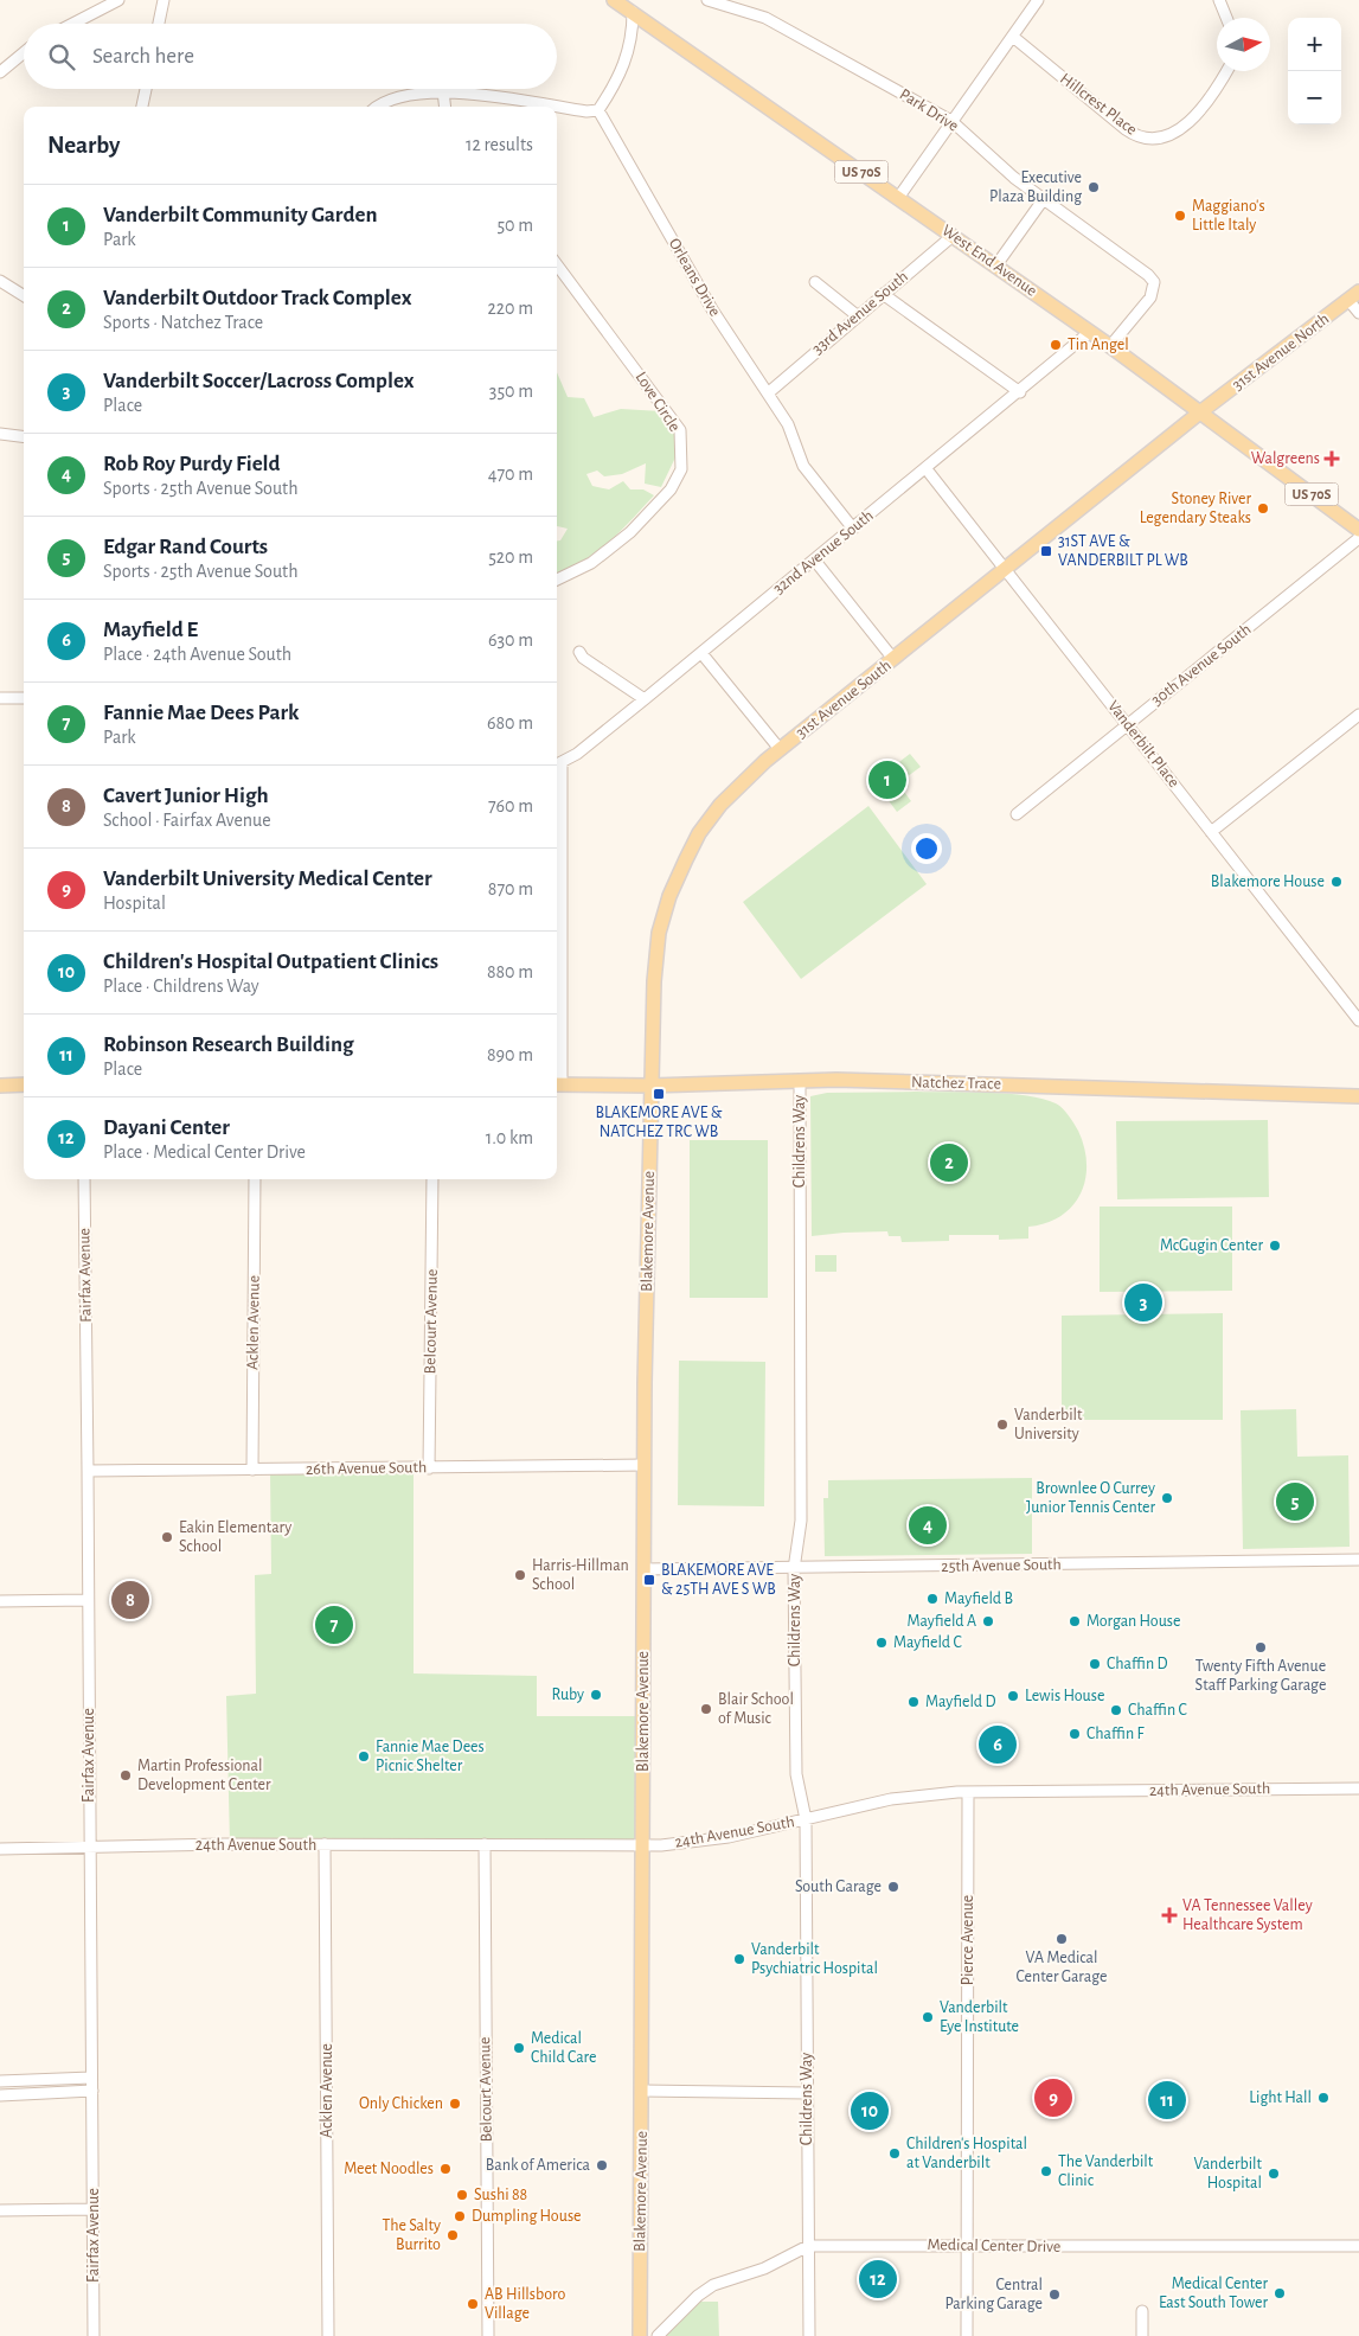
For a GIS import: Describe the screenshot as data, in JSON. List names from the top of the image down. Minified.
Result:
{"streets":{"main road":["US 70S","West End Avenue","31st Avenue North","31st Avenue South","Natchez Trace","Blakemore Avenue"],"street":["Hillcrest Place","Park Drive","Orleans Drive","33rd Avenue South","Love Circle","32nd Avenue South","30th Avenue South","Vanderbilt Place","Childrens Way","Fairfax Avenue","Belcourt Avenue","Acklen Avenue","26th Avenue South","25th Avenue South","24th Avenue South","Pierce Avenue","Medical Center Drive"]},"crossings":[["Park Drive","West End Avenue"],["West End Avenue","33rd Avenue South"],["West End Avenue","31st Avenue North"],["West End Avenue","32nd Avenue South"],["West End Avenue","31st Avenue South"],["Orleans Drive","33rd Avenue South"],["Orleans Drive","32nd Avenue South"],["31st Avenue North","31st Avenue South"],["32nd Avenue South","Vanderbilt Place"],["30th Avenue South","Vanderbilt Place"],["31st Avenue South","Vanderbilt Place"],["31st Avenue South","Natchez Trace"],["31st Avenue South","Blakemore Avenue"],["Natchez Trace","Childrens Way"],["Natchez Trace","Blakemore Avenue"],["Childrens Way","25th Avenue South"],["Childrens Way","24th Avenue South"],["Childrens Way","Medical Center Drive"],["Blakemore Avenue","26th Avenue South"],["Blakemore Avenue","25th Avenue South"],["Blakemore Avenue","24th Avenue South"],["Fairfax Avenue","26th Avenue South"],["Fairfax Avenue","24th Avenue South"],["Belcourt Avenue","26th Avenue South"],["Belcourt Avenue","24th Avenue South"],["Acklen Avenue","26th Avenue South"],["Acklen Avenue","24th Avenue South"],["24th Avenue South","Pierce Avenue"],["Pierce Avenue","Medical Center Drive"]],"places":{"other":["Executive Plaza Building","Maggiano's Little Italy","Tin Angel","Stoney River Legendary Steaks","Blakemore House","McGugin Center","Vanderbilt University","Brownlee O Currey Junior Tennis Center","Eakin Elementary School","Harris-Hillman School","Mayfield B","Mayfield A","Morgan House","Mayfield C","Twenty Fifth Avenue Staff Parking Garage","Chaffin D","Ruby","Lewis House","Mayfield D","Blair School of Music","Chaffin C","Chaffin F","Fannie Mae Dees Picnic Shelter","Martin Professional Development Center","South Garage","VA Medical Center Garage","Vanderbilt Psychiatric Hospital","Vanderbilt Eye Institute","Medical Child Care","Light Hall","Only Chicken","Children's Hospital at Vanderbilt","Bank of America","Meet Noodles","The Vanderbilt Clinic","Vanderbilt Hospital","Sushi 88","Dumpling House","The Salty Burrito","Medical Center East South Tower","Central Parking Garage","AB Hillsboro Village"],"health":["Walgreens","VA Tennessee Valley Healthcare System"],"transit":["31ST AVE & VANDERBILT PL WB","BLAKEMORE AVE & NATCHEZ TRC WB","BLAKEMORE AVE & 25TH AVE S WB"]},"north":"right","page":{"map_buttons":["+","−"],"search":"Search here","heading":["Nearby","12 results"],"list":[{"mark":"1","name":"Vanderbilt Community Garden","note":"Park","value":"50 m"},{"mark":"2","name":"Vanderbilt Outdoor Track Complex","note":"Sports · Natchez Trace","value":"220 m"},{"mark":"3","name":"Vanderbilt Soccer/Lacross Complex","note":"Place","value":"350 m"},{"mark":"4","name":"Rob Roy Purdy Field","note":"Sports · 25th Avenue South","value":"470 m"},{"mark":"5","name":"Edgar Rand Courts","note":"Sports · 25th Avenue South","value":"520 m"},{"mark":"6","name":"Mayfield E","note":"Place · 24th Avenue South","value":"630 m"},{"mark":"7","name":"Fannie Mae Dees Park","note":"Park","value":"680 m"},{"mark":"8","name":"Cavert Junior High","note":"School · Fairfax Avenue","value":"760 m"},{"mark":"9","name":"Vanderbilt University Medical Center","note":"Hospital","value":"870 m"},{"mark":"10","name":"Children's Hospital Outpatient Clinics","note":"Place · Childrens Way","value":"880 m"},{"mark":"11","name":"Robinson Research Building","note":"Place","value":"890 m"},{"mark":"12","name":"Dayani Center","note":"Place · Medical Center Drive","value":"1.0 km"}],"pins":["1","2","3","5","4","8","7","6","9","11","10","12"]}}
